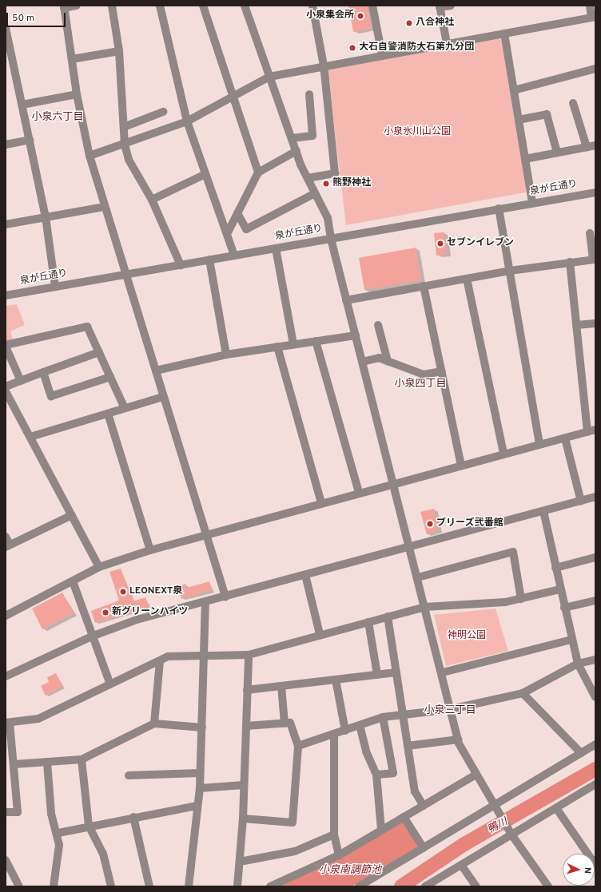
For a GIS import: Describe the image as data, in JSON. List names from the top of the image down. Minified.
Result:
{"streets":{"street":["泉が丘通り"]},"districts":["小泉六丁目","小泉四丁目","小泉三丁目"],"water":["鴨川","小泉南調節池"],"parks":["小泉氷川山公園","神明公園"],"places":["小泉集会所","八合神社","大石自警消防大石第九分団","熊野神社","セブンイレブン","ブリーズ弐番館","LEONEXT泉","新グリーンハイツ"],"scale_bar":"50 m","north":"right"}
